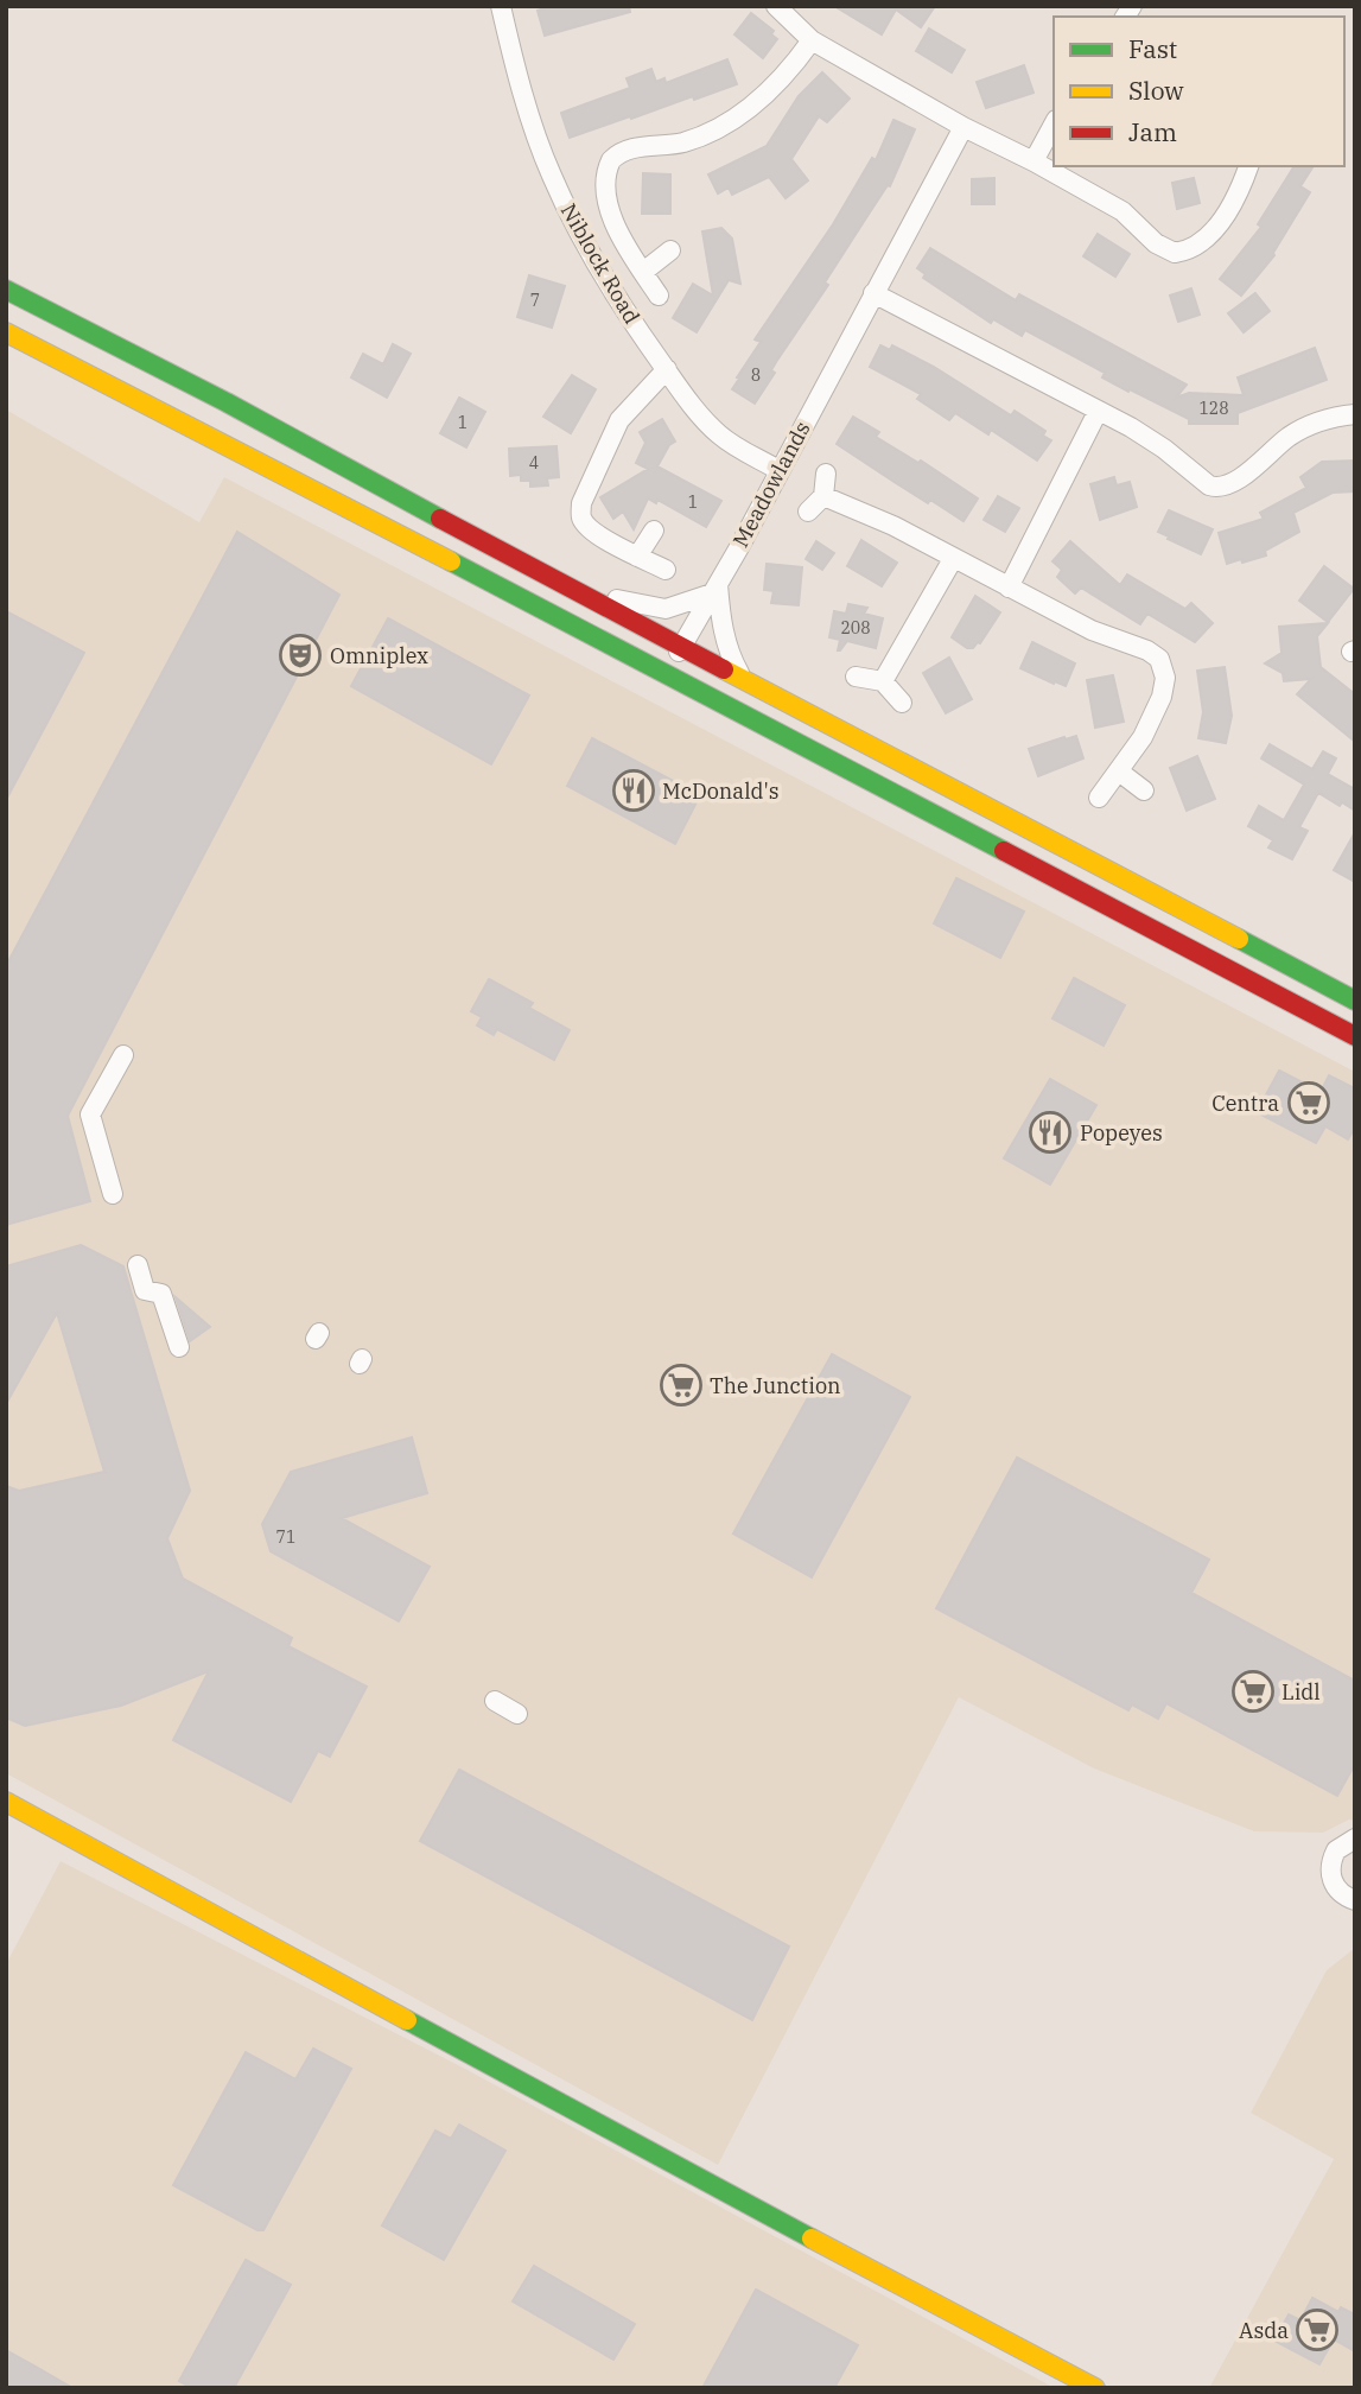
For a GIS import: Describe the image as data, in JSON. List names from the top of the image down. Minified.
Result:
{"streets":{"street":["Niblock Road","Meadowlands"]},"crossings":[["Niblock Road","Meadowlands"]],"places":{"theatre":["Omniplex"],"restaurant":["McDonald's","Popeyes"],"supermarket":["Centra","The Junction","Lidl","Asda"]},"house_numbers":["7","8","128","1","4","1","208","71"],"legend":["Fast","Slow","Jam"]}
